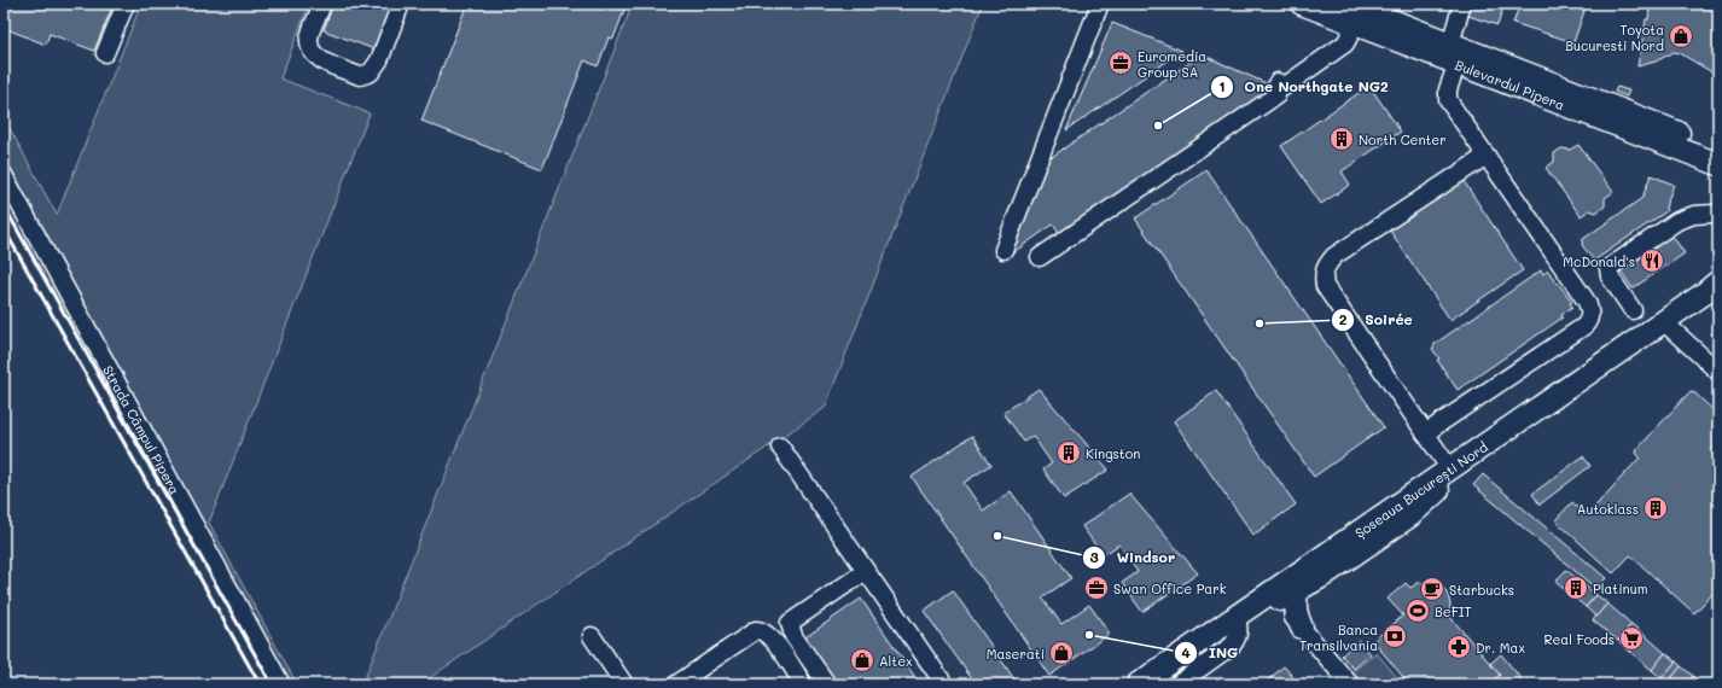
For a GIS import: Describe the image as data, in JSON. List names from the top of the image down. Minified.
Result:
{"streets":{"main road":["Bulevardul Pipera","Șoseaua București Nord"],"street":["Strada Câmpul Pipera"]},"places":{"shop":["Toyota Bucuresti Nord","Maserati","Altex"],"office":["Euromedia Group SA","Swan Office Park"],"other":["One Northgate NG2","Soirée","Windsor","ING"],"building":["North Center","Kingston","Autoklass","Platinum"],"restaurant":["McDonald's"],"cafe":["Starbucks"],"sports":["BeFIT"],"bank":["Banca Transilvania"],"supermarket":["Real Foods"],"pharmacy":["Dr. Max"]}}
